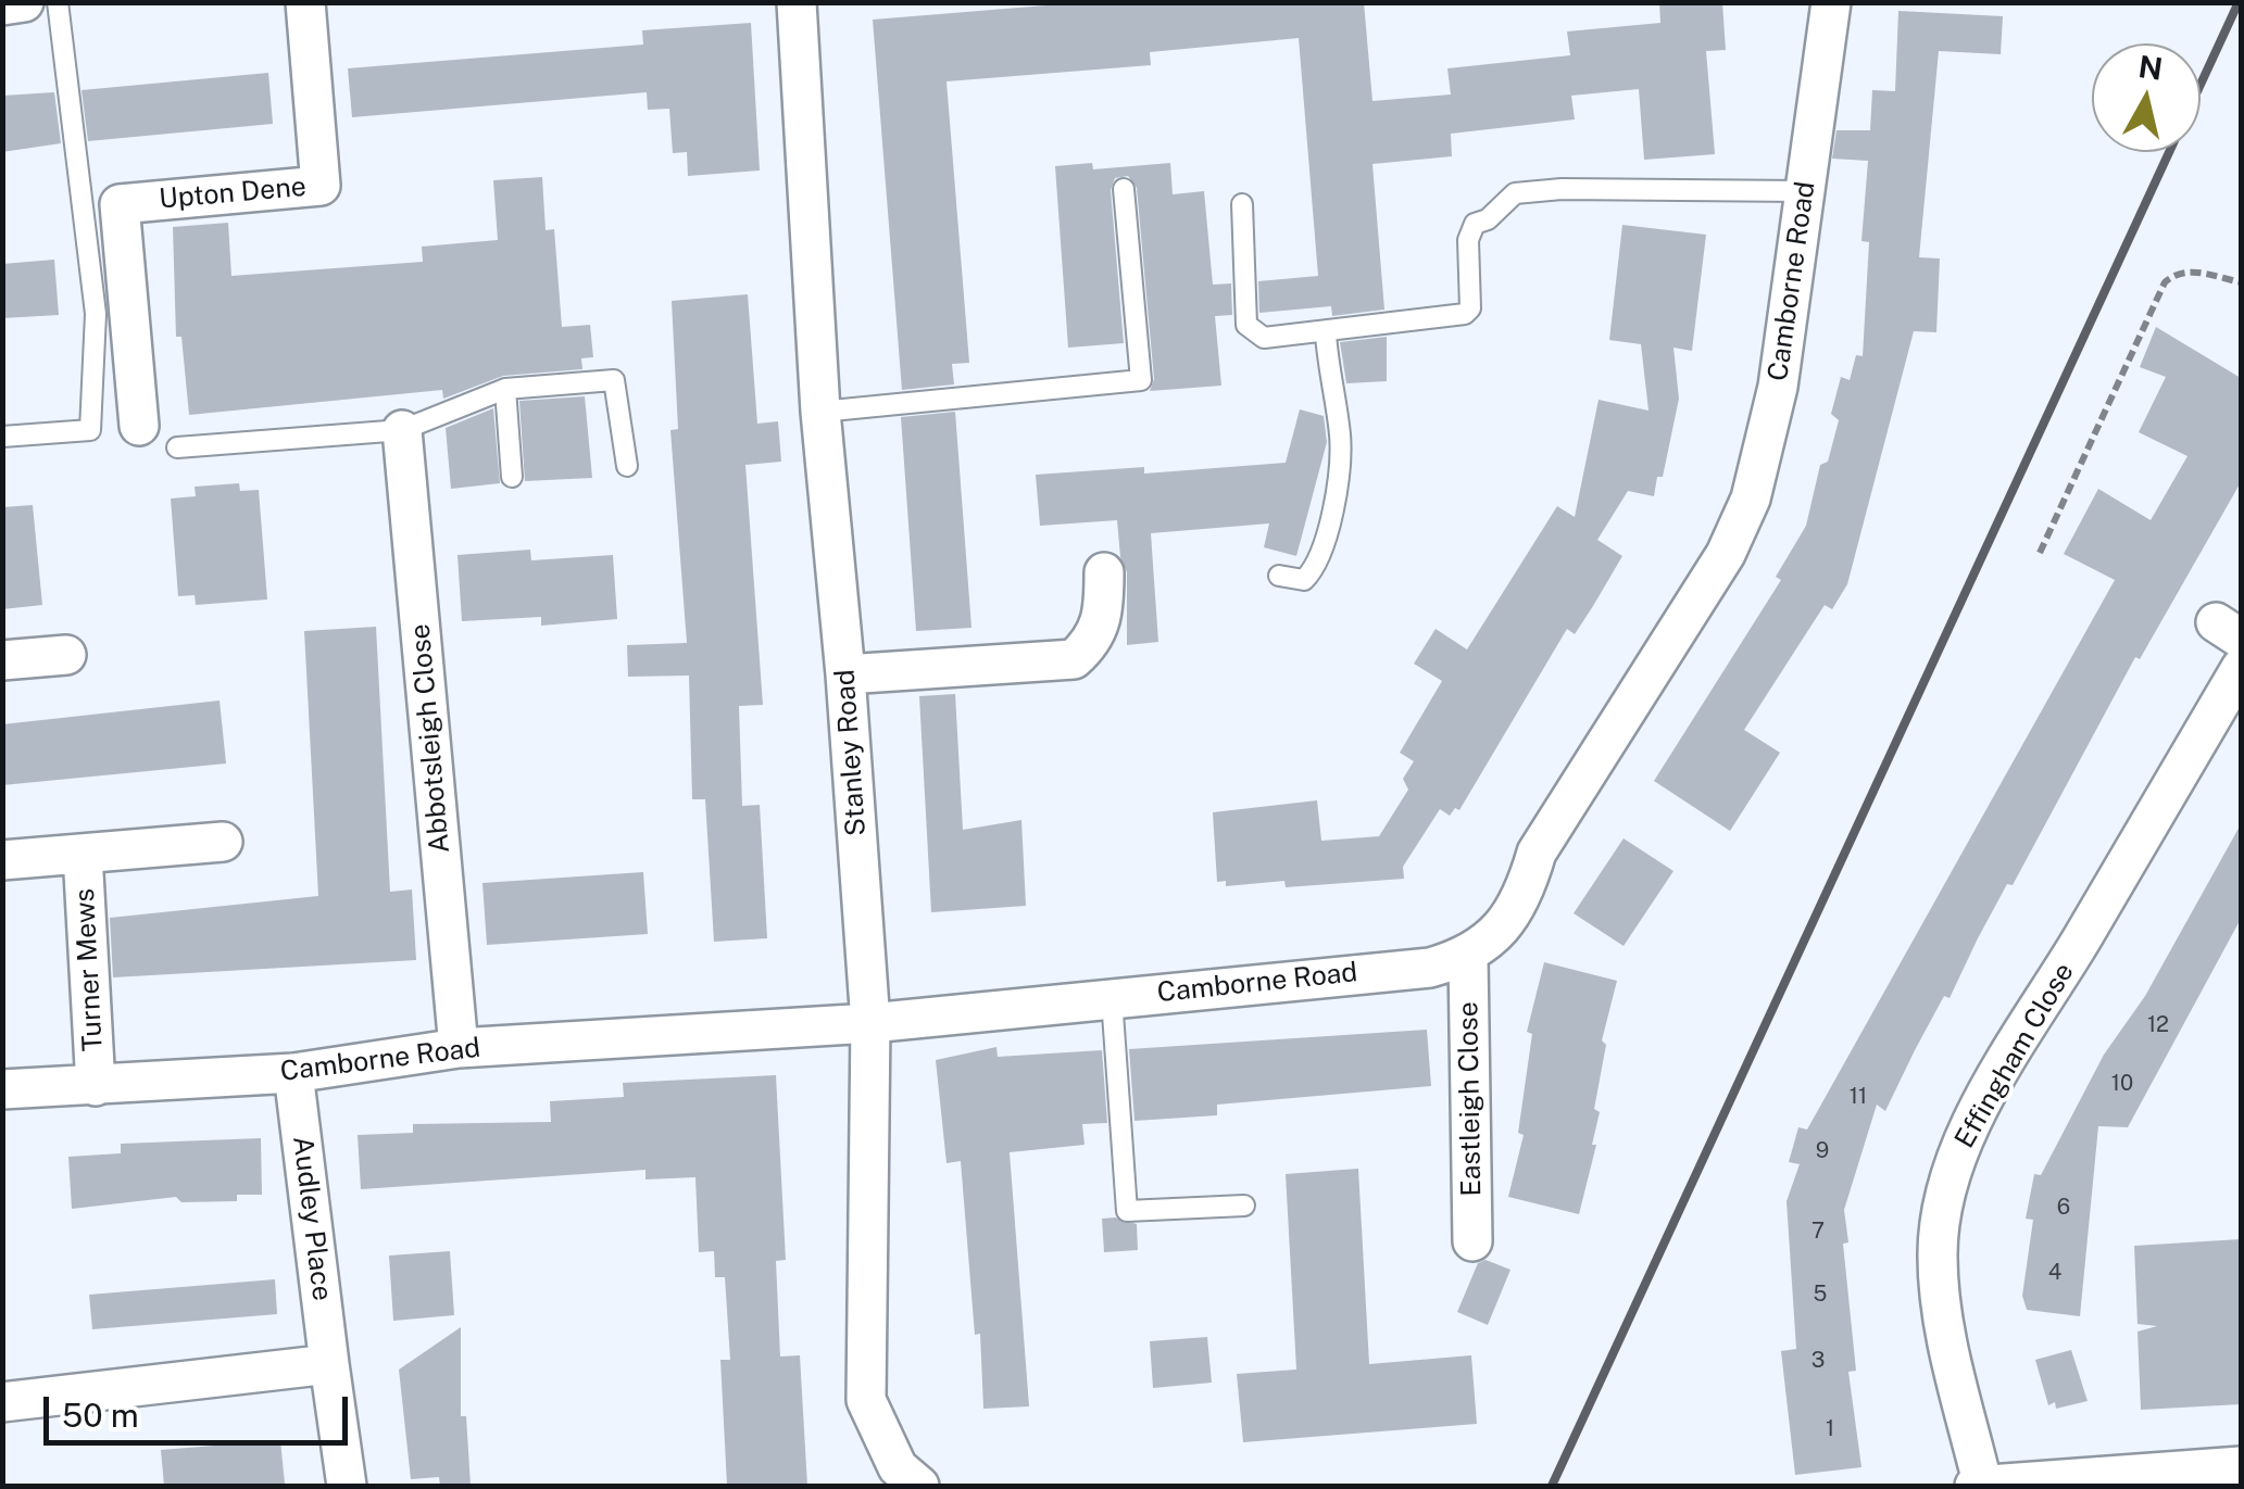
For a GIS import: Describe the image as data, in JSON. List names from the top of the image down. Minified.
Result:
{"streets":{"street":["Upton Dene","Camborne Road","Abbotsleigh Close","Stanley Road","Turner Mews","Effingham Close","Eastleigh Close","Audley Place"]},"crossings":[["Camborne Road","Abbotsleigh Close"],["Camborne Road","Stanley Road"],["Camborne Road","Turner Mews"],["Camborne Road","Eastleigh Close"],["Camborne Road","Audley Place"]],"house_numbers":["12","10","11","9","6","7","4","5","3","1"],"scale_bar":"50 m","north":"top"}
